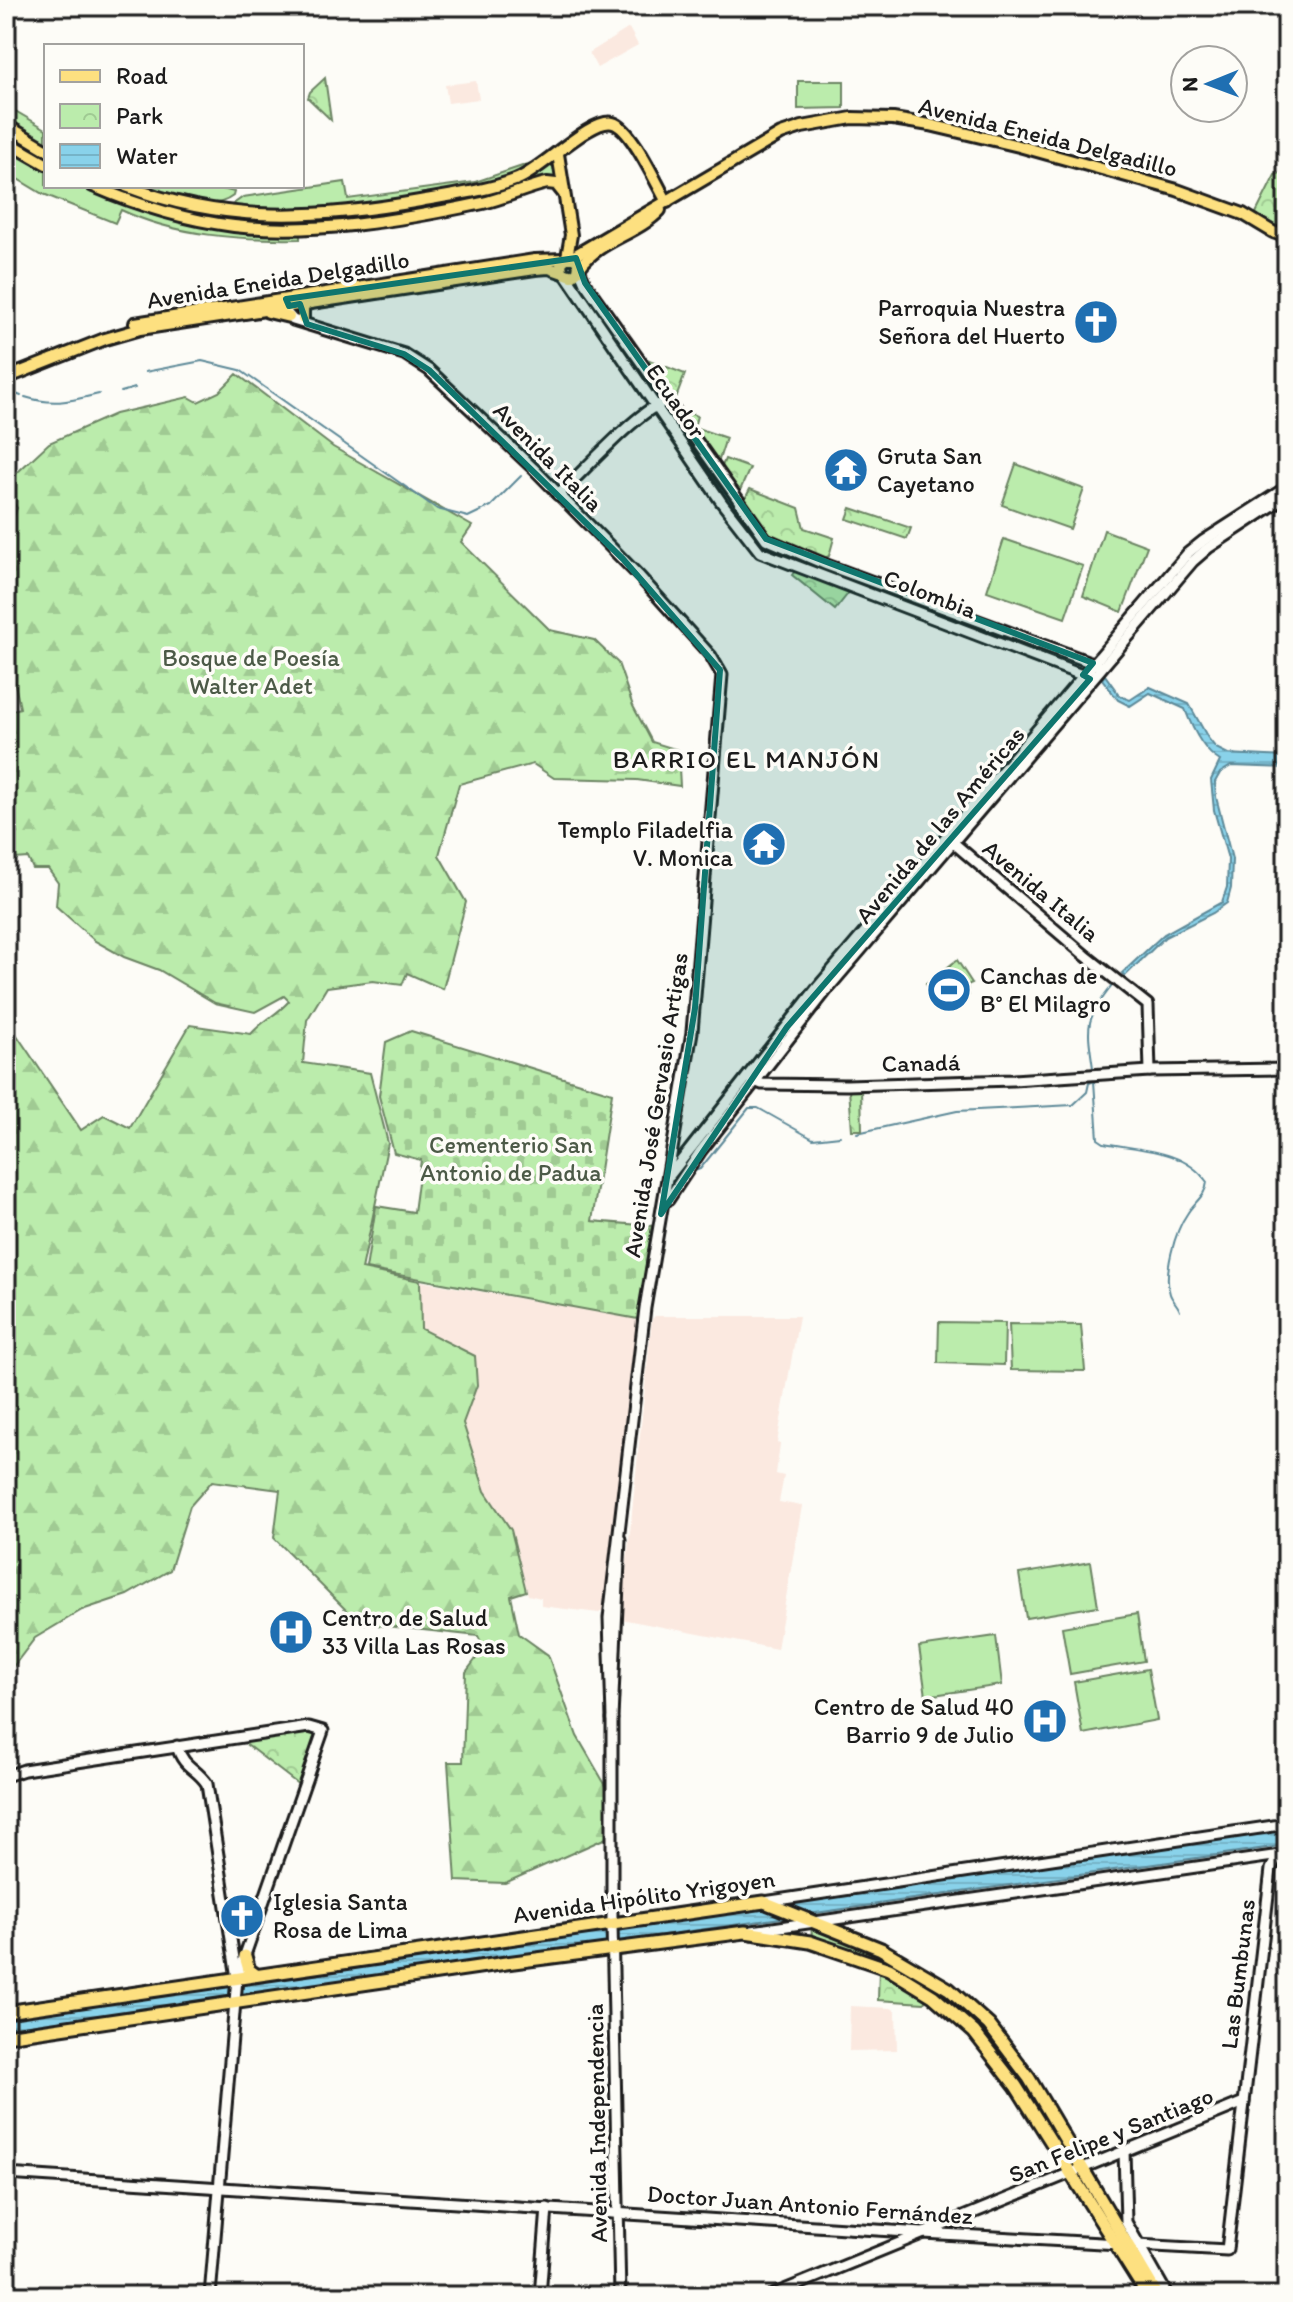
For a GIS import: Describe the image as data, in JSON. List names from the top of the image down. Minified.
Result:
{"streets":{"highway":["Avenida Hipólito Yrigoyen"],"main road":["Avenida Eneida Delgadillo","Ecuador","Avenida Italia","Colombia","Avenida de las Américas","Canadá","Avenida José Gervasio Artigas","Las Bumbunas","Avenida Independencia","San Felipe y Santiago","Doctor Juan Antonio Fernández"]},"crossings":[["Avenida Eneida Delgadillo","Ecuador"],["Avenida Eneida Delgadillo","Avenida Italia"],["Ecuador","Colombia"],["Ecuador","Avenida de las Américas"],["Avenida Italia","Avenida de las Américas"],["Avenida Italia","Canadá"],["Avenida Italia","Avenida José Gervasio Artigas"],["Colombia","Avenida de las Américas"],["Avenida de las Américas","Canadá"],["Avenida de las Américas","Avenida José Gervasio Artigas"],["Avenida José Gervasio Artigas","Avenida Hipólito Yrigoyen"],["Avenida José Gervasio Artigas","Avenida Independencia"],["Avenida Hipólito Yrigoyen","Las Bumbunas"],["Avenida Hipólito Yrigoyen","Avenida Independencia"],["Las Bumbunas","San Felipe y Santiago"],["Las Bumbunas","Doctor Juan Antonio Fernández"],["Avenida Independencia","Doctor Juan Antonio Fernández"],["San Felipe y Santiago","Doctor Juan Antonio Fernández"]],"districts":["BARRIO EL MANJÓN"],"parks":["Bosque de Poesía Walter Adet","Cementerio San Antonio de Padua"],"places":{"church":["Parroquia Nuestra Señora del Huerto","Iglesia Santa Rosa de Lima"],"temple":["Gruta San Cayetano","Templo Filadelfia V. Monica"],"sports":["Canchas de B° El Milagro"],"hospital":["Centro de Salud 33 Villa Las Rosas","Centro de Salud 40 Barrio 9 de Julio"]},"legend":["Road","Park","Water"],"north":"left"}
